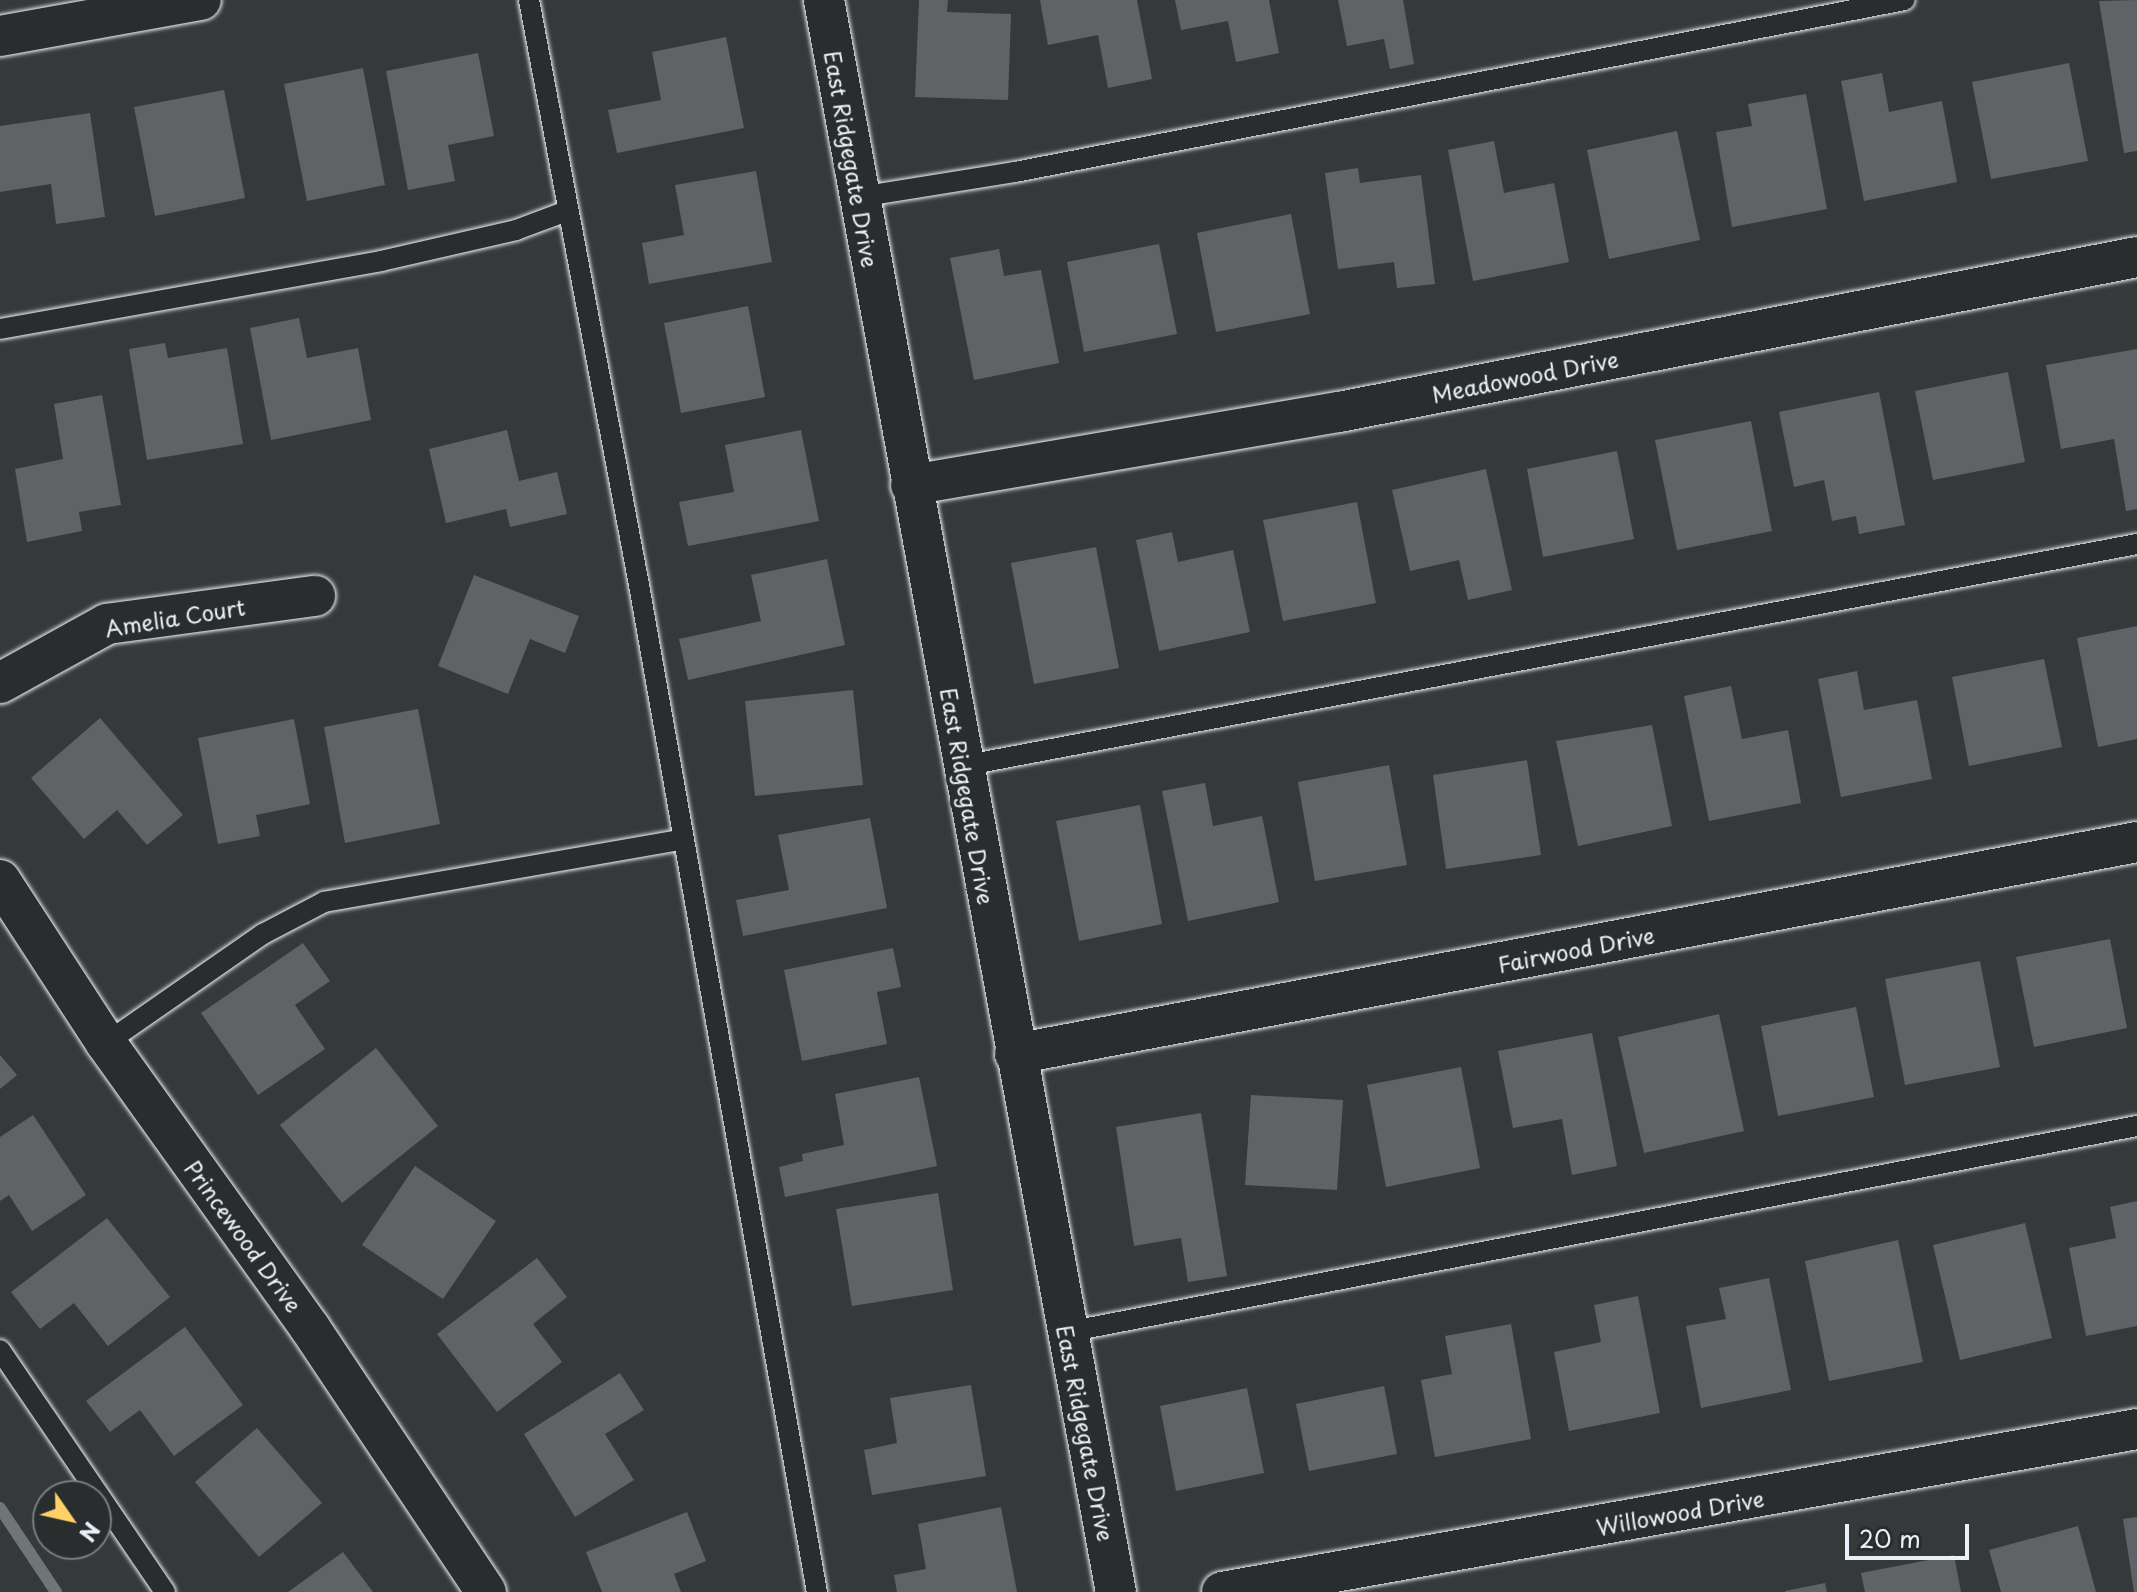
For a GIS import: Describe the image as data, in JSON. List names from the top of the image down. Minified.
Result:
{"streets":{"street":["East Ridgegate Drive","Meadowood Drive","Amelia Court","Fairwood Drive","Princewood Drive","Willowood Drive"]},"crossings":[["East Ridgegate Drive","Meadowood Drive"],["East Ridgegate Drive","Fairwood Drive"]],"scale_bar":"20 m","north":"bottom right"}
